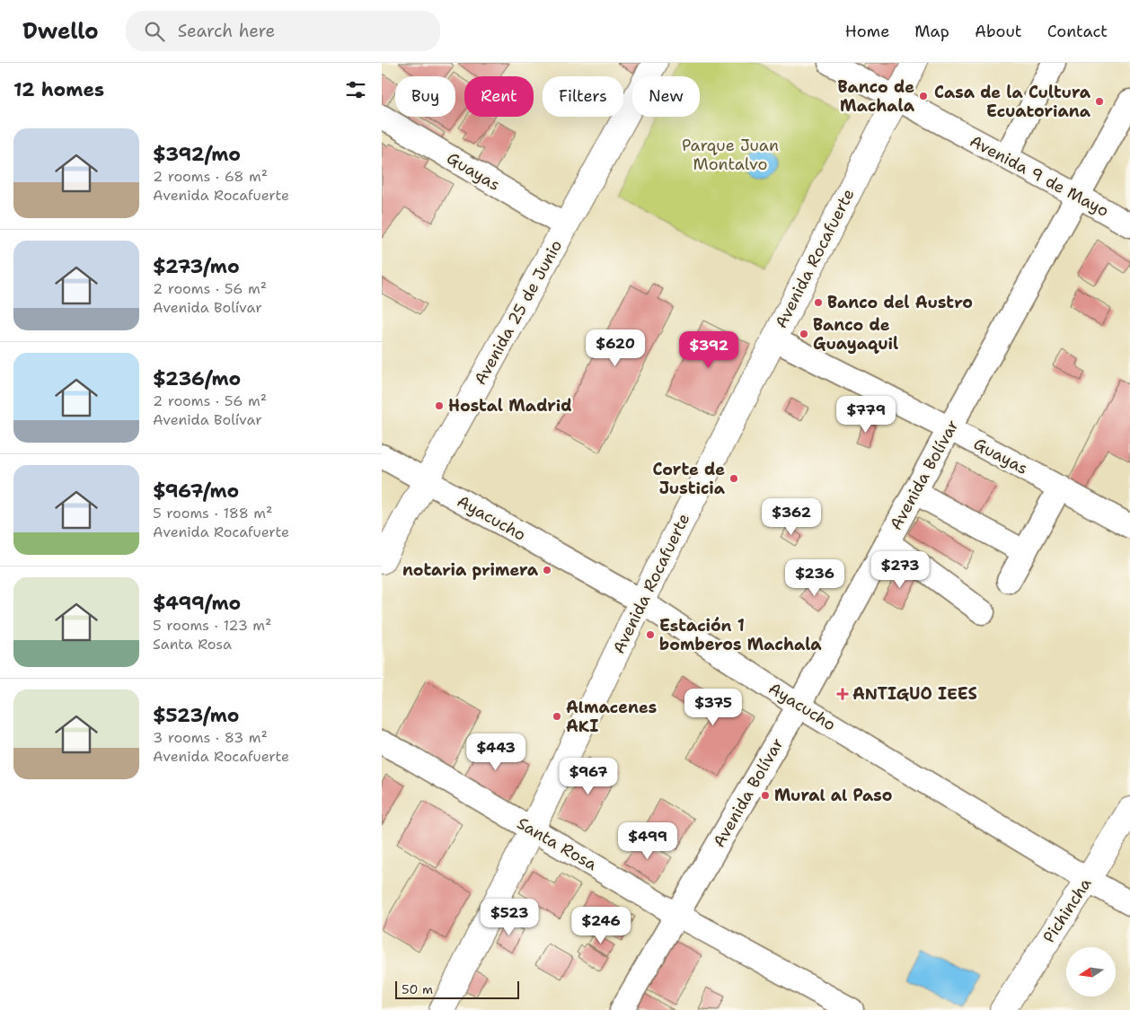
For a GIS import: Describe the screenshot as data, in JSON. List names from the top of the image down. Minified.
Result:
{"streets":{"main road":["Avenida Rocafuerte","Avenida 25 de Junio","Pichincha"],"street":["Guayas","Avenida 9 de Mayo","Avenida Bolívar","Ayacucho","Santa Rosa"]},"crossings":[["Guayas","Avenida Rocafuerte"],["Guayas","Avenida 25 de Junio"],["Guayas","Avenida Bolívar"],["Avenida 9 de Mayo","Avenida Rocafuerte"],["Avenida 9 de Mayo","Avenida Bolívar"],["Avenida Rocafuerte","Ayacucho"],["Avenida Rocafuerte","Santa Rosa"],["Avenida 25 de Junio","Ayacucho"],["Avenida Bolívar","Ayacucho"],["Avenida Bolívar","Santa Rosa"],["Ayacucho","Pichincha"]],"parks":["Parque Juan Montalvo"],"places":{"other":["Banco de Machala","Casa de la Cultura Ecuatoriana","Banco del Austro","Banco de Guayaquil","Hostal Madrid","Corte de Justicia","notaria primera","Estación 1 bomberos Machala","Almacenes AKI","Mural al Paso"],"health":["ANTIGUO IEES"]},"scale_bar":"50 m","north":"left","page":{"header":"Dwello","search":"Search here","nav":["Home","Map","About","Contact"],"heading":"12 homes","chip":["Buy","Rent","Filters","New"],"list":[{"name":"$392/mo","note":"2 rooms · 68 m² · Avenida Rocafuerte"},{"name":"$273/mo","note":"2 rooms · 56 m² · Avenida Bolívar"},{"name":"$236/mo","note":"2 rooms · 56 m² · Avenida Bolívar"},{"name":"$967/mo","note":"5 rooms · 188 m² · Avenida Rocafuerte"},{"name":"$499/mo","note":"5 rooms · 123 m² · Santa Rosa"},{"name":"$523/mo","note":"3 rooms · 83 m² · Avenida Rocafuerte"}],"price":["$620","$392","$779","$362","$273","$236","$375","$443","$967","$499","$523","$246"],"scale":"50 m"}}
